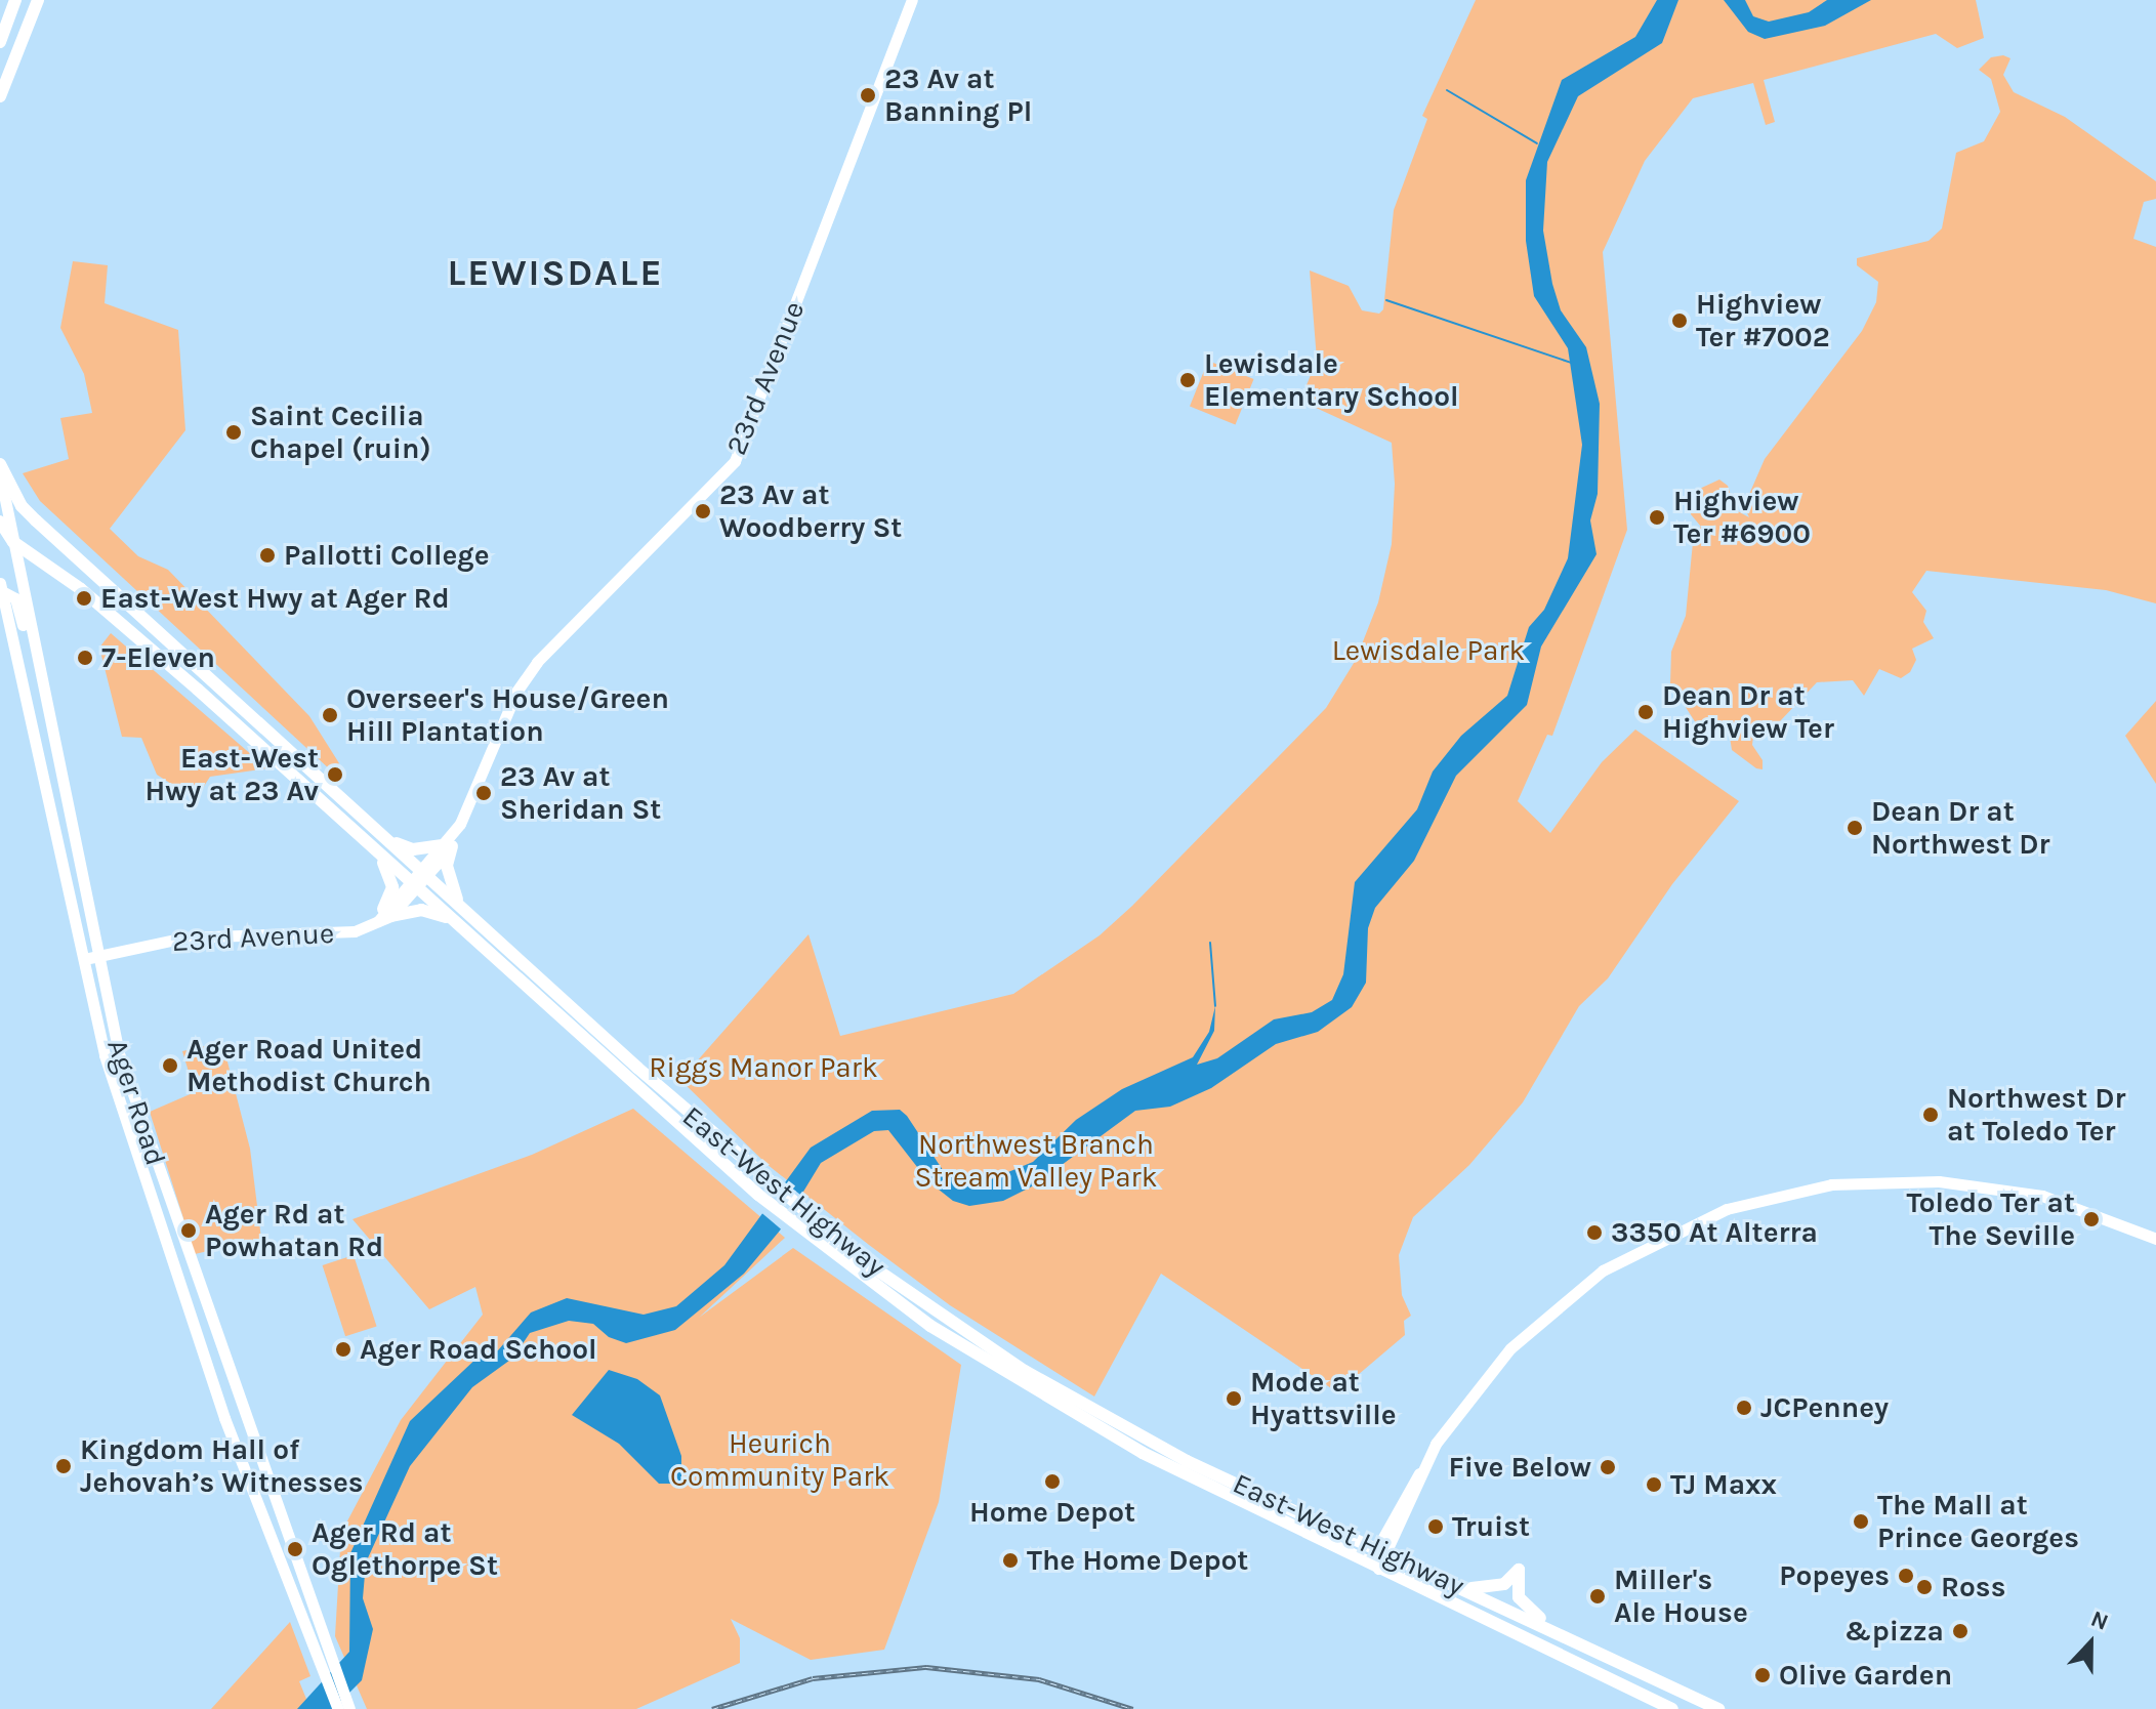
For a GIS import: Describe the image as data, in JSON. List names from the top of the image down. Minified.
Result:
{"streets":{"main road":["23rd Avenue","Ager Road","East-West Highway"]},"crossings":[["23rd Avenue","Ager Road"],["23rd Avenue","East-West Highway"],["Ager Road","East-West Highway"]],"districts":["LEWISDALE"],"parks":["Lewisdale Park","Riggs Manor Park","Northwest Branch Stream Valley Park","Heurich Community Park"],"places":["23 Av at Banning Pl","Highview Ter #7002","Lewisdale Elementary School","Saint Cecilia Chapel (ruin)","23 Av at Woodberry St","Highview Ter #6900","Pallotti College","East-West Hwy at Ager Rd","7-Eleven","Dean Dr at Highview Ter","Overseer's House/Green Hill Plantation","East-West Hwy at 23 Av","23 Av at Sheridan St","Dean Dr at Northwest Dr","Ager Road United Methodist Church","Northwest Dr at Toledo Ter","Toledo Ter at The Seville","Ager Rd at Powhatan Rd","3350 At Alterra","Ager Road School","Mode at Hyattsville","JCPenney","Kingdom Hall of Jehovah’s Witnesses","Five Below","Home Depot","TJ Maxx","The Mall at Prince Georges","Truist","Ager Rd at Oglethorpe St","The Home Depot","Popeyes","Ross","Miller's Ale House","&pizza","Olive Garden"],"north":"top"}
